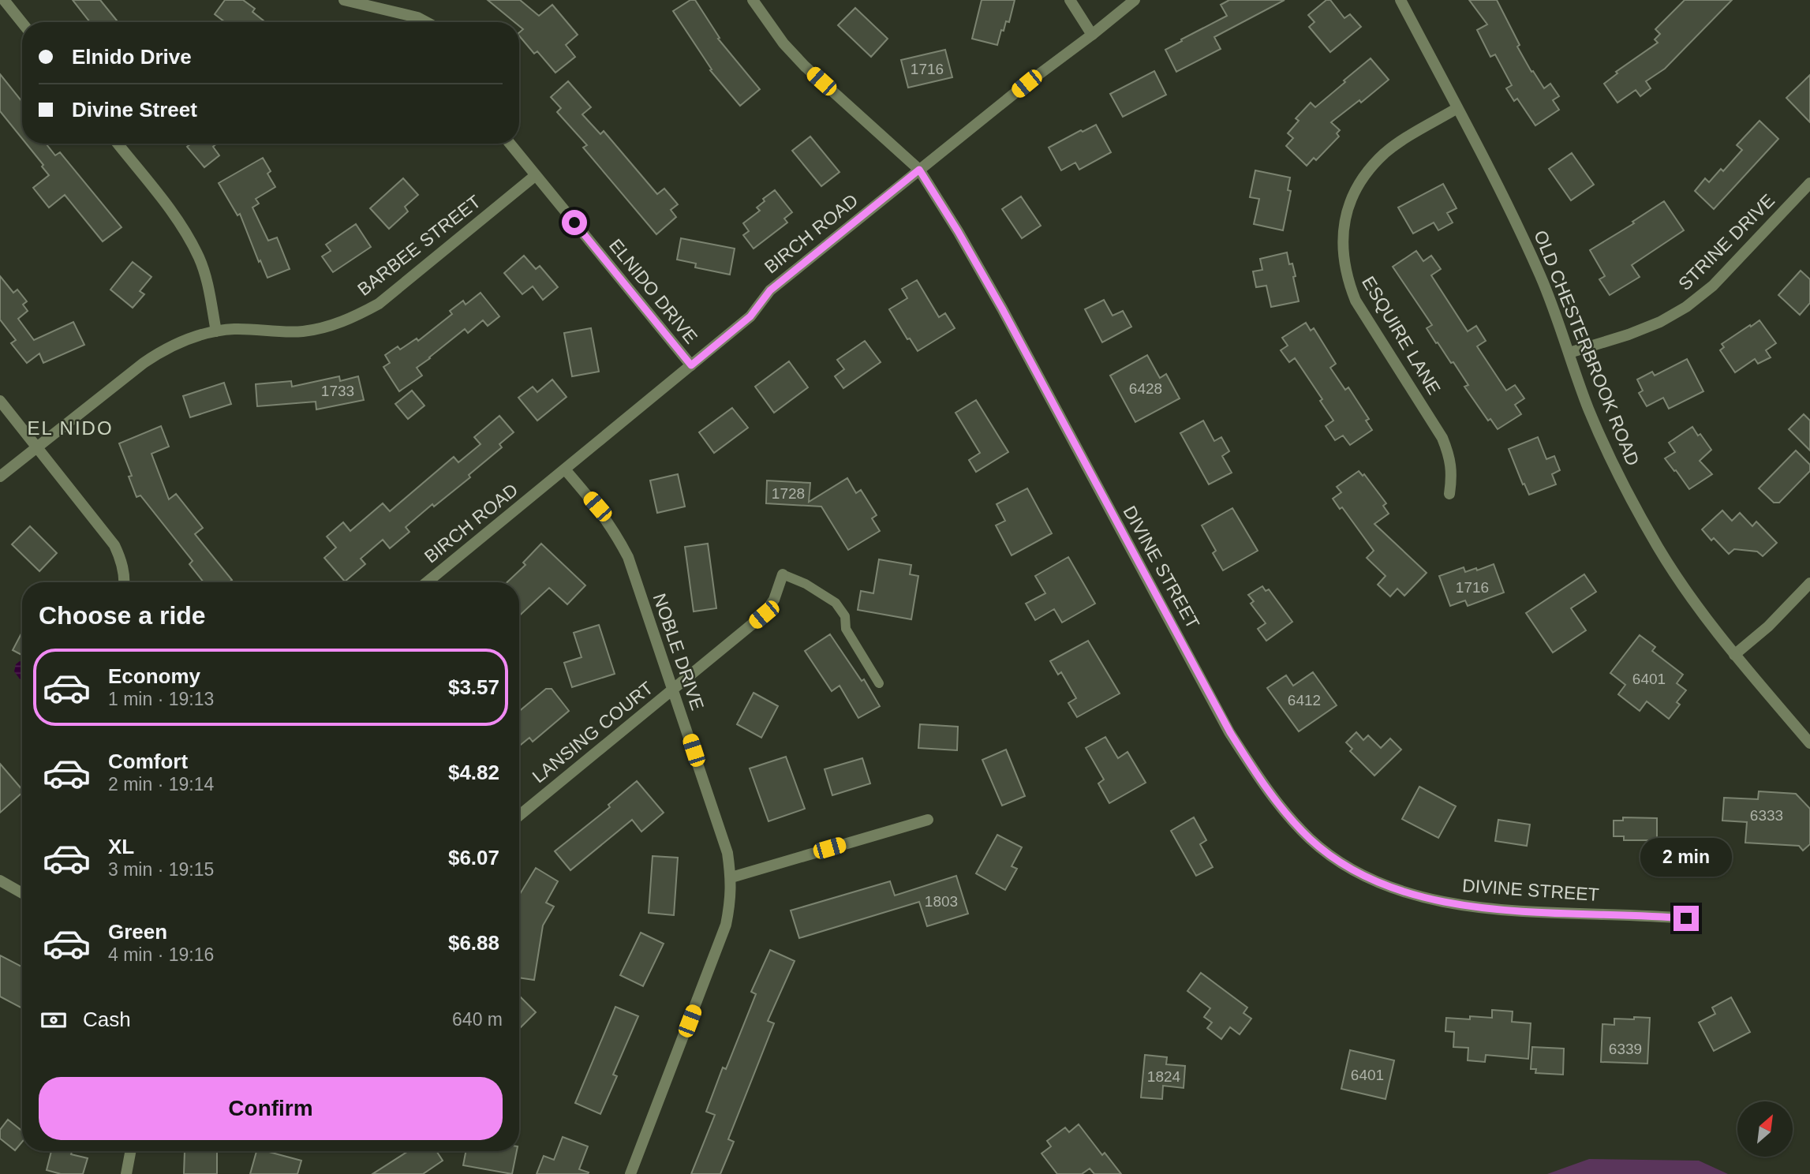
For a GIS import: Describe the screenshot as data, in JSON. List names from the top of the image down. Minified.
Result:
{"streets":{"street":["BIRCH ROAD","STRINE DRIVE","BARBEE STREET","ELNIDO DRIVE","ESQUIRE LANE","OLD CHESTERBROOK ROAD","DIVINE STREET","NOBLE DRIVE","LANSING COURT"]},"crossings":[["BIRCH ROAD","ELNIDO DRIVE"],["BIRCH ROAD","DIVINE STREET"],["BIRCH ROAD","NOBLE DRIVE"],["STRINE DRIVE","OLD CHESTERBROOK ROAD"],["BARBEE STREET","ELNIDO DRIVE"],["ESQUIRE LANE","OLD CHESTERBROOK ROAD"],["NOBLE DRIVE","LANSING COURT"]],"districts":["EL NIDO"],"house_numbers":["1716","6428","1733","1728","1716","6401","6412","6333","1803","6339","6401","1824"],"north":"top right","page":{"banner":["Elnido Drive","Divine Street"],"heading":"Choose a ride","list":[{"name":"Economy","note":"1 min · 19:13","value":"$3.57"},{"name":"Comfort","note":"2 min · 19:14","value":"$4.82"},{"name":"XL","note":"3 min · 19:15","value":"$6.07"},{"name":"Green","note":"4 min · 19:16","value":"$6.88"}],"bubble":"2 min","pay":["Cash","640 m"],"buttons":"Confirm"}}
